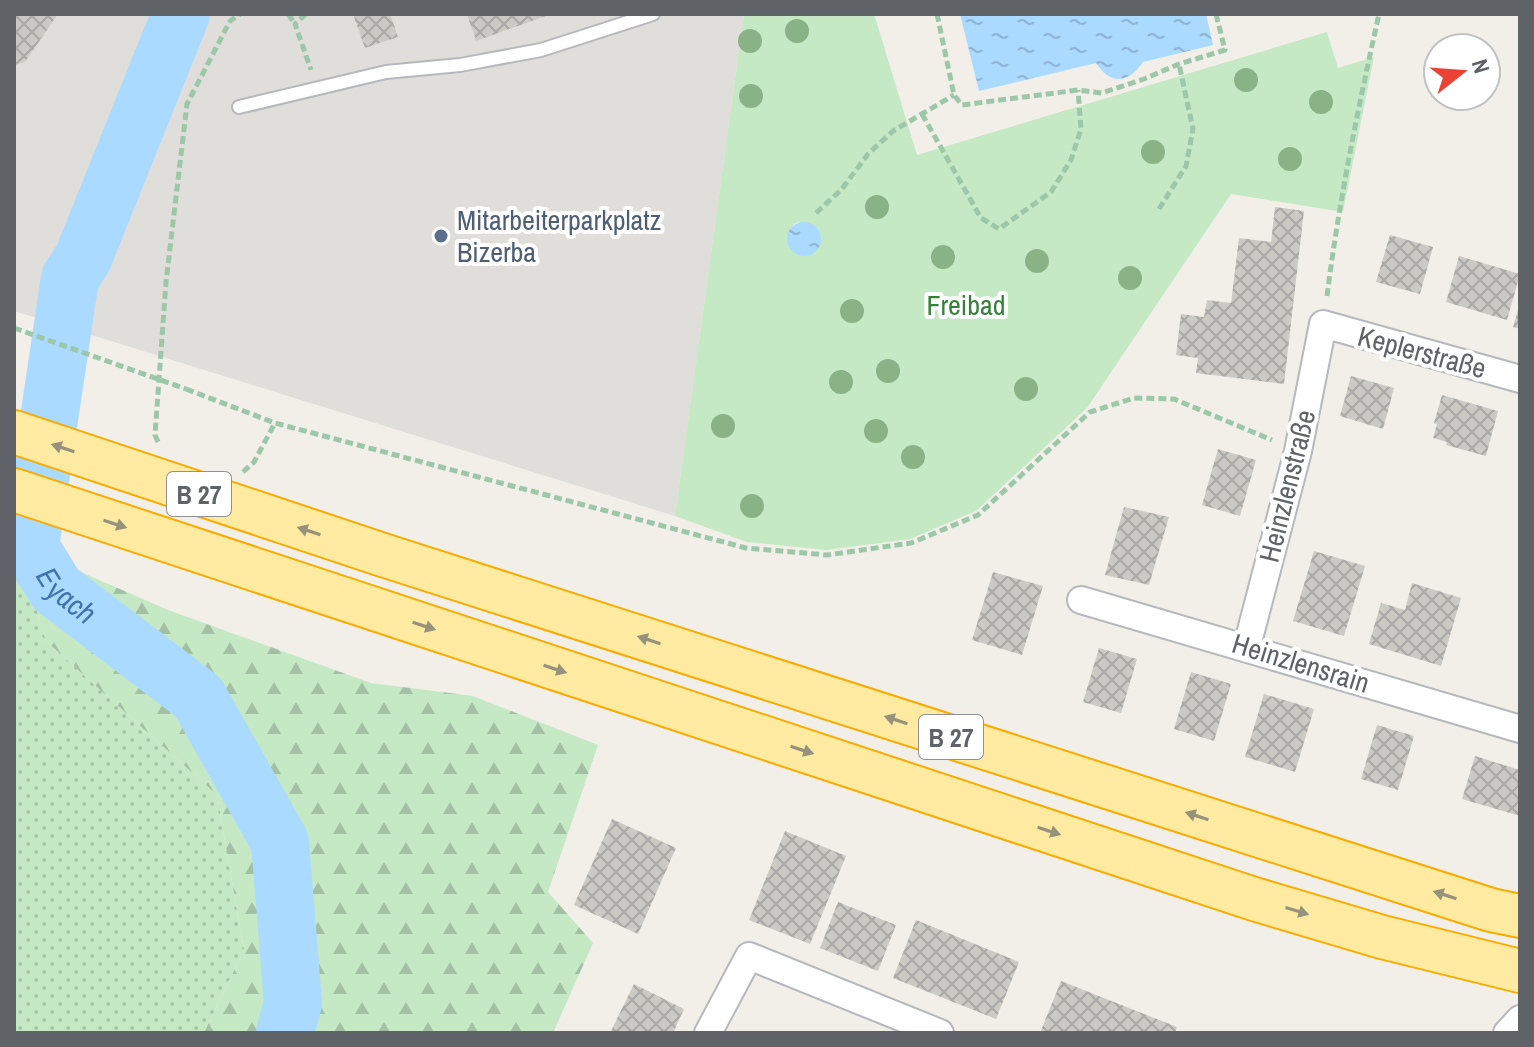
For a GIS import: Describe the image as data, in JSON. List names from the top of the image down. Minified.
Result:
{"streets":{"highway":["B 27"],"street":["Keplerstraße","Heinzlenstraße","Heinzlensrain"]},"crossings":[["Keplerstraße","Heinzlenstraße"],["Heinzlenstraße","Heinzlensrain"]],"water":["Eyach"],"parks":["Freibad"],"places":["Mitarbeiterparkplatz Bizerba"],"north":"right"}
